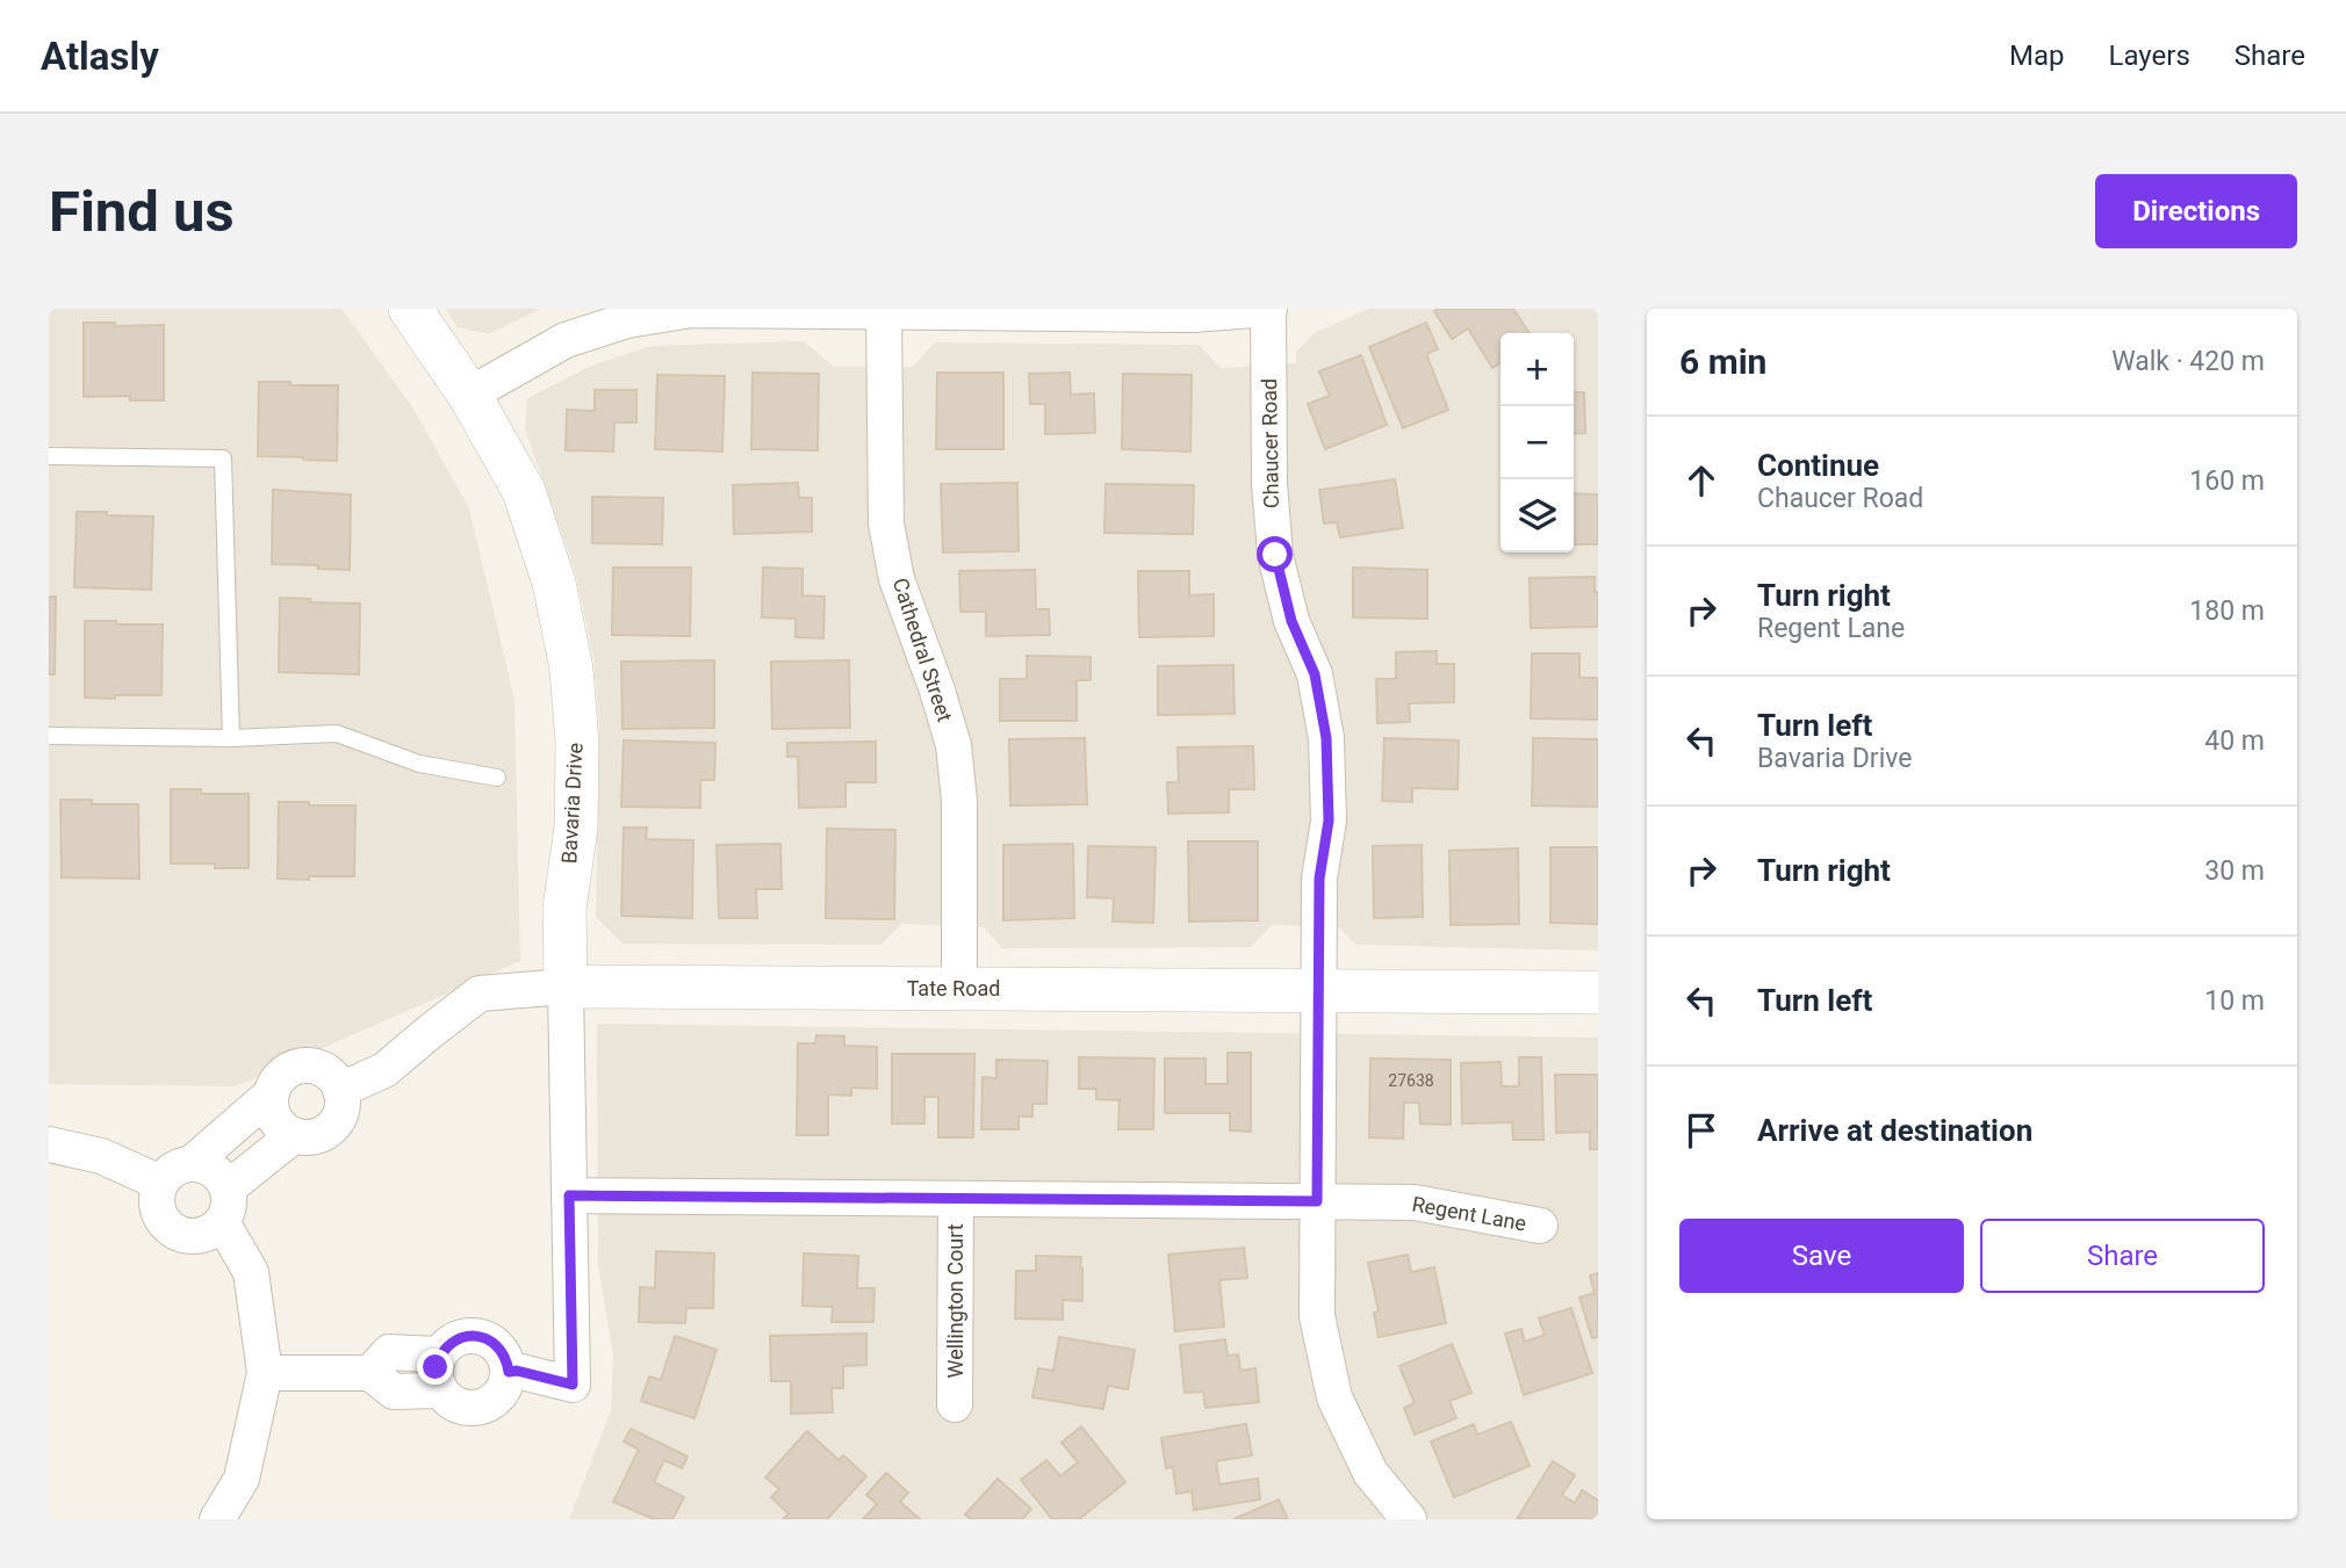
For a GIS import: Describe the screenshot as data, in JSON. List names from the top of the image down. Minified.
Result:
{"streets":{"street":["Chaucer Road","Cathedral Street","Bavaria Drive","Tate Road","Regent Lane","Wellington Court"]},"crossings":[["Chaucer Road","Tate Road"],["Chaucer Road","Regent Lane"],["Cathedral Street","Tate Road"],["Bavaria Drive","Tate Road"],["Bavaria Drive","Regent Lane"],["Regent Lane","Wellington Court"]],"house_numbers":["27638"],"page":{"header":"Atlasly","nav":["Map","Layers","Share"],"buttons":["Directions",["Save","Share"]],"title":"Find us","heading":["6 min","Walk · 420 m"],"map_buttons":["+","−"],"list":[["Continue","Chaucer Road","160 m"],["Turn right","Regent Lane","180 m"],["Turn left","Bavaria Drive","40 m"],["Turn right","30 m"],["Turn left","10 m"],"Arrive at destination"]}}
